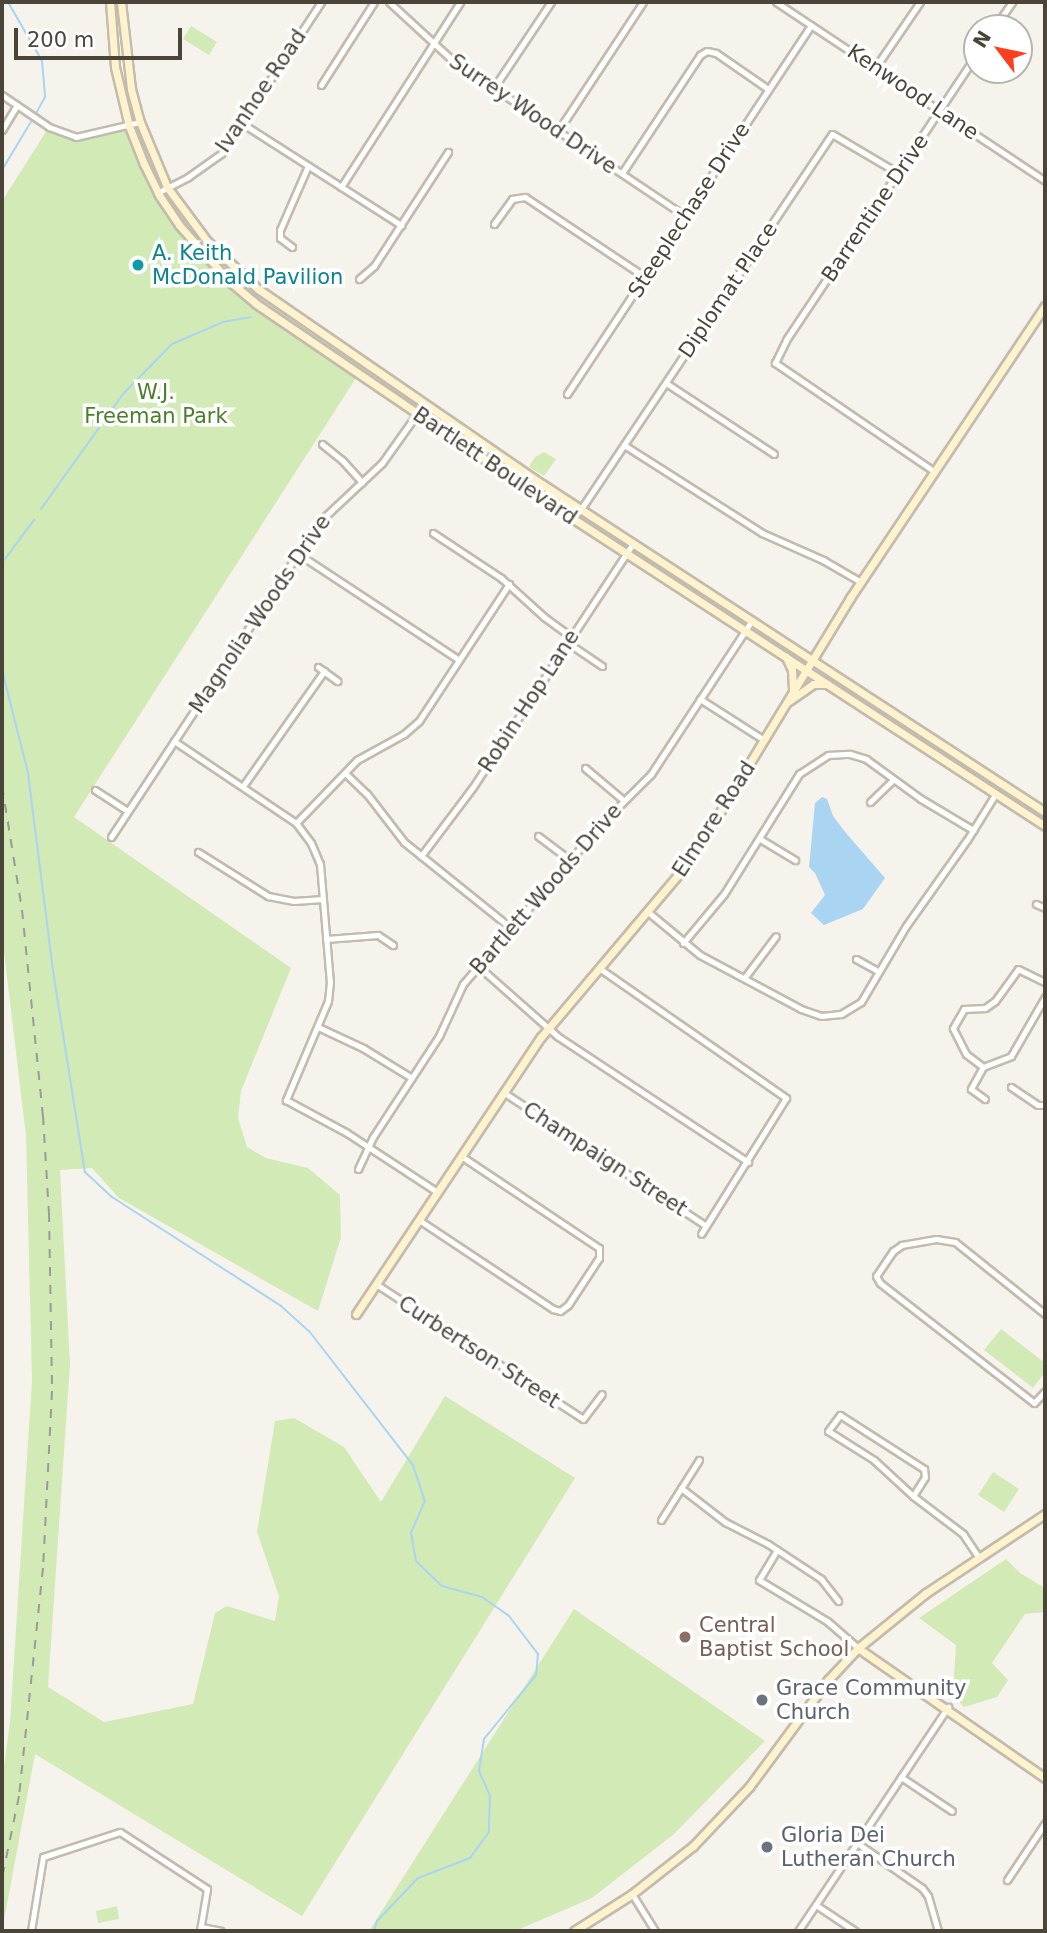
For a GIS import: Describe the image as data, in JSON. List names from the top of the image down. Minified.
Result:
{"streets":{"main road":["Bartlett Boulevard","Elmore Road"],"street":["Ivanhoe Road","Kenwood Lane","Surrey Wood Drive","Barrentine Drive","Steeplechase Drive","Diplomat Place","Magnolia Woods Drive","Robin Hop Lane","Bartlett Woods Drive","Champaign Street","Curbertson Street"]},"crossings":[["Ivanhoe Road","Bartlett Boulevard"],["Kenwood Lane","Barrentine Drive"],["Kenwood Lane","Steeplechase Drive"],["Surrey Wood Drive","Steeplechase Drive"],["Barrentine Drive","Diplomat Place"],["Barrentine Drive","Elmore Road"],["Diplomat Place","Bartlett Boulevard"],["Bartlett Boulevard","Magnolia Woods Drive"],["Bartlett Boulevard","Robin Hop Lane"],["Bartlett Boulevard","Elmore Road"],["Bartlett Boulevard","Bartlett Woods Drive"],["Elmore Road","Champaign Street"],["Elmore Road","Curbertson Street"]],"parks":["W.J. Freeman Park"],"places":["A. Keith McDonald Pavilion","Central Baptist School","Grace Community Church","Gloria Dei Lutheran Church"],"scale_bar":"200 m","north":"top left"}
